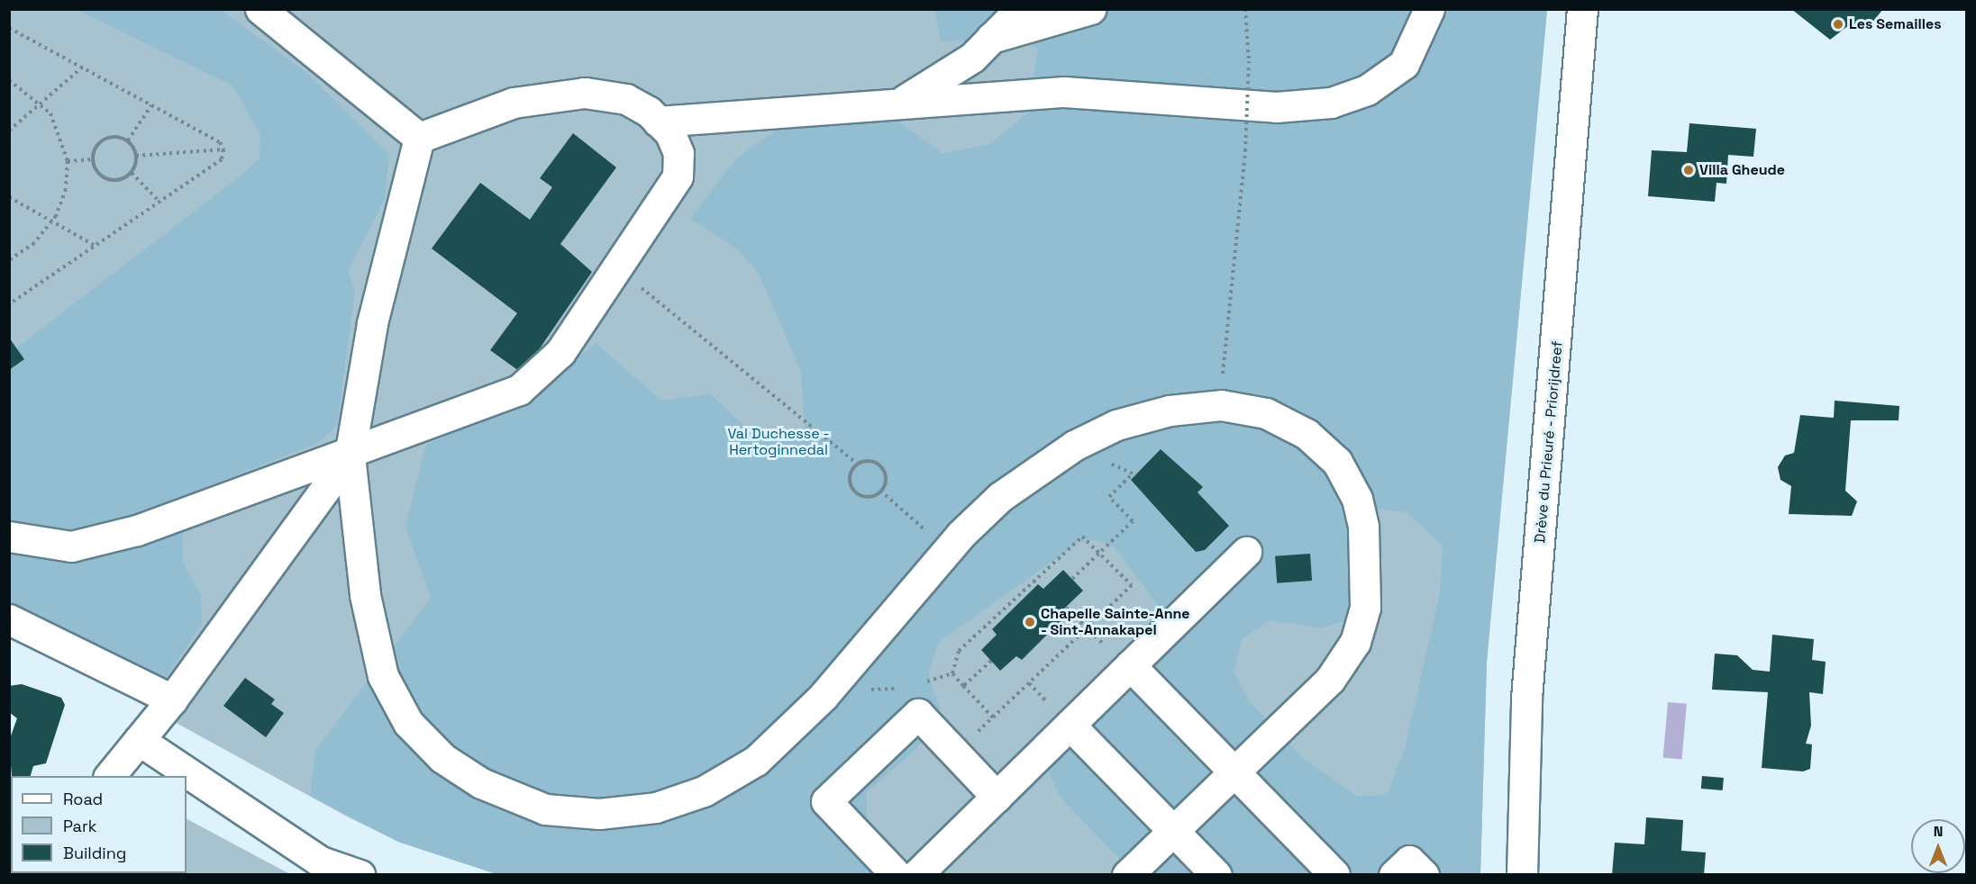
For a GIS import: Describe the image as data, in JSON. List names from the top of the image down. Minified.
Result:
{"streets":{"street":["Drève du Prieuré - Priorijdreef"]},"parks":["Val Duchesse - Hertoginnedal"],"places":["Les Semailles","Villa Gheude","Chapelle Sainte-Anne - Sint-Annakapel"],"legend":["Road","Park","Building"],"north":"top"}
